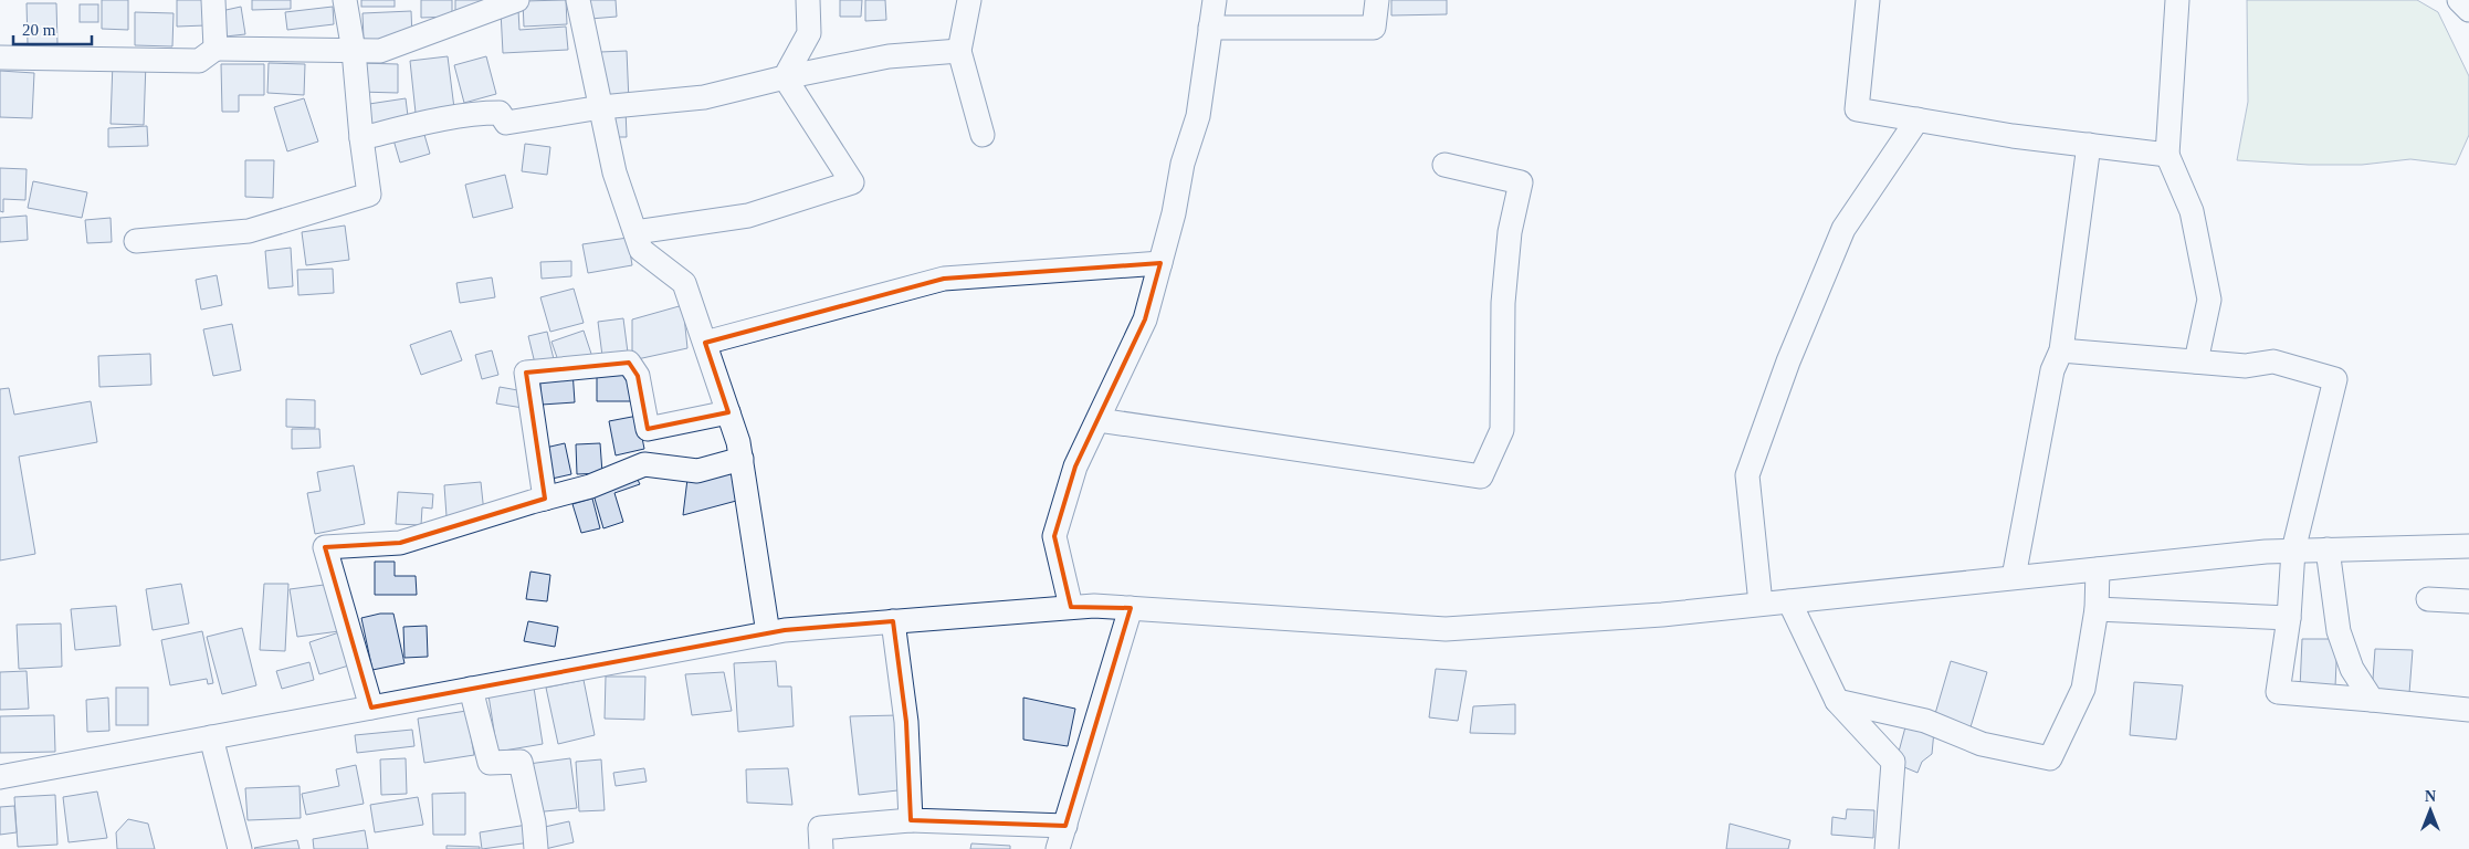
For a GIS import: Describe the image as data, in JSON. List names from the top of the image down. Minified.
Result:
{"scale_bar":"20 m","north":"top"}
